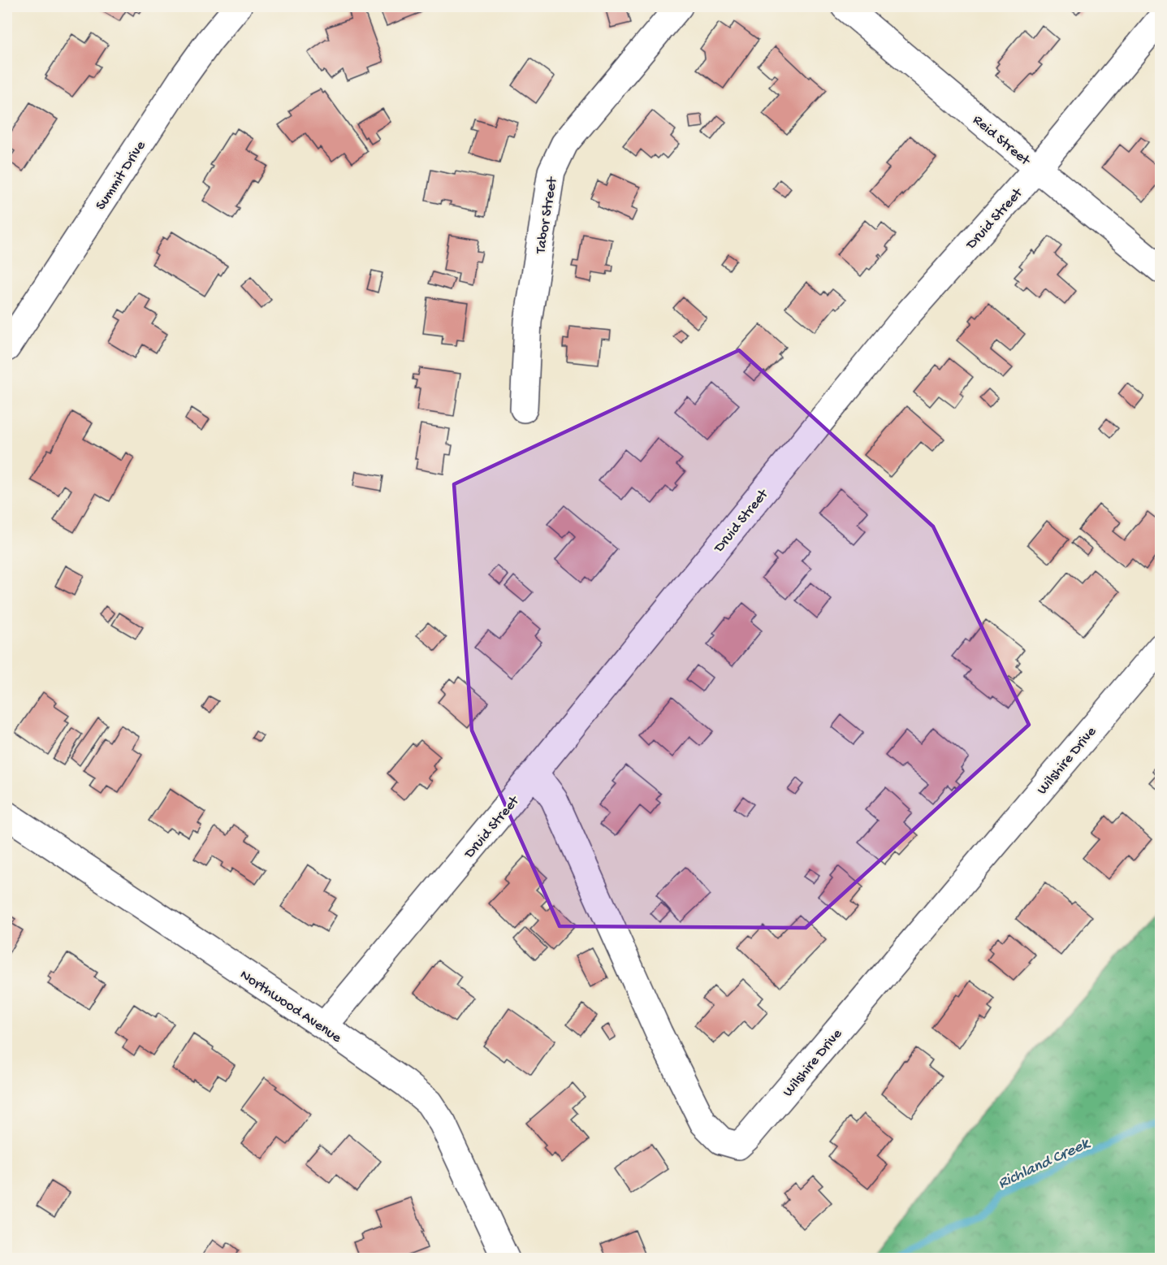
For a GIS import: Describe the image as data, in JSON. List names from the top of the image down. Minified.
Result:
{"streets":{"street":["Reid Street","Summit Drive","Tabor Street","Druid Street","Wilshire Drive","Northwood Avenue"]},"crossings":[["Reid Street","Druid Street"],["Druid Street","Wilshire Drive"],["Druid Street","Northwood Avenue"]],"water":["Richland Creek"]}
